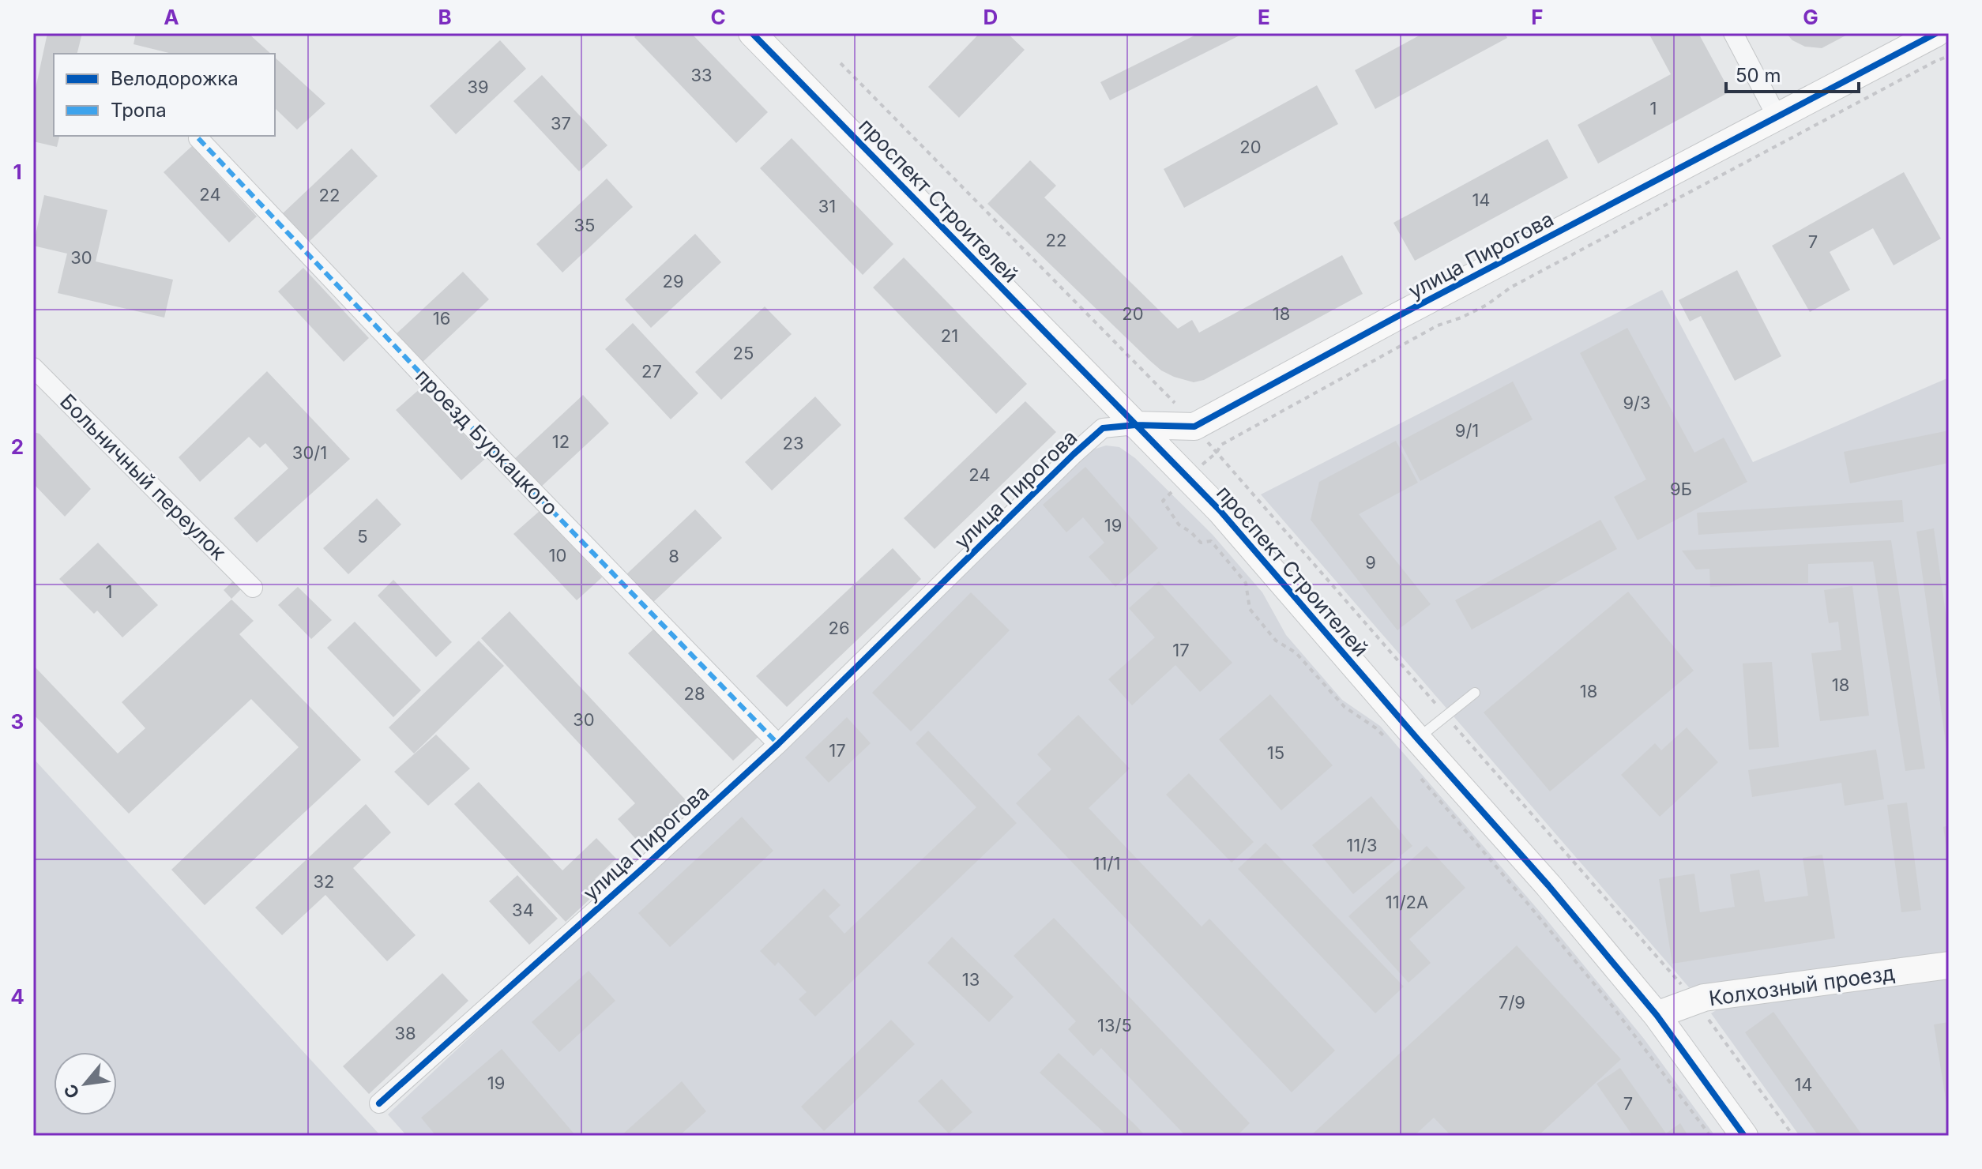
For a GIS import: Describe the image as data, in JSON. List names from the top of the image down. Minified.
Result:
{"streets":{"street":["проспект Строителей","улица Пирогова","проезд Буркацкого","Больничный переулок","Колхозный проезд"]},"crossings":[["проспект Строителей","улица Пирогова"],["проспект Строителей","Колхозный проезд"],["улица Пирогова","проезд Буркацкого"]],"house_numbers":["33","39","1","37","20","24","22","14","31","35","22","7","30","29","20","18","16","21","25","27","9/3","9/1","12","23","30/1","24","9Б","19","5","10","8","9","1","26","17","18","18","28","30","17","15","11/3","11/1","32","11/2А","34","13","7/9","13/5","38","19","14","7"],"legend":["Велодорожка","Тропа"],"scale_bar":"50 m","north":"bottom left","grid":{"columns":["A","B","C","D","E","F","G"],"rows":["1","2","3","4"]}}
